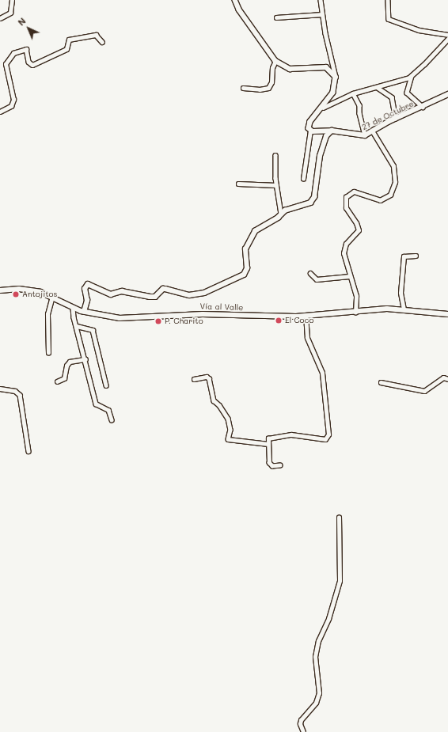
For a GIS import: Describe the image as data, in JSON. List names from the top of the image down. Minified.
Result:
{"streets":{"main road":["Vía al Valle"],"street":["27 de Octubre"]},"places":["Antojitos","El Coco","P. Charito"],"north":"top left"}
